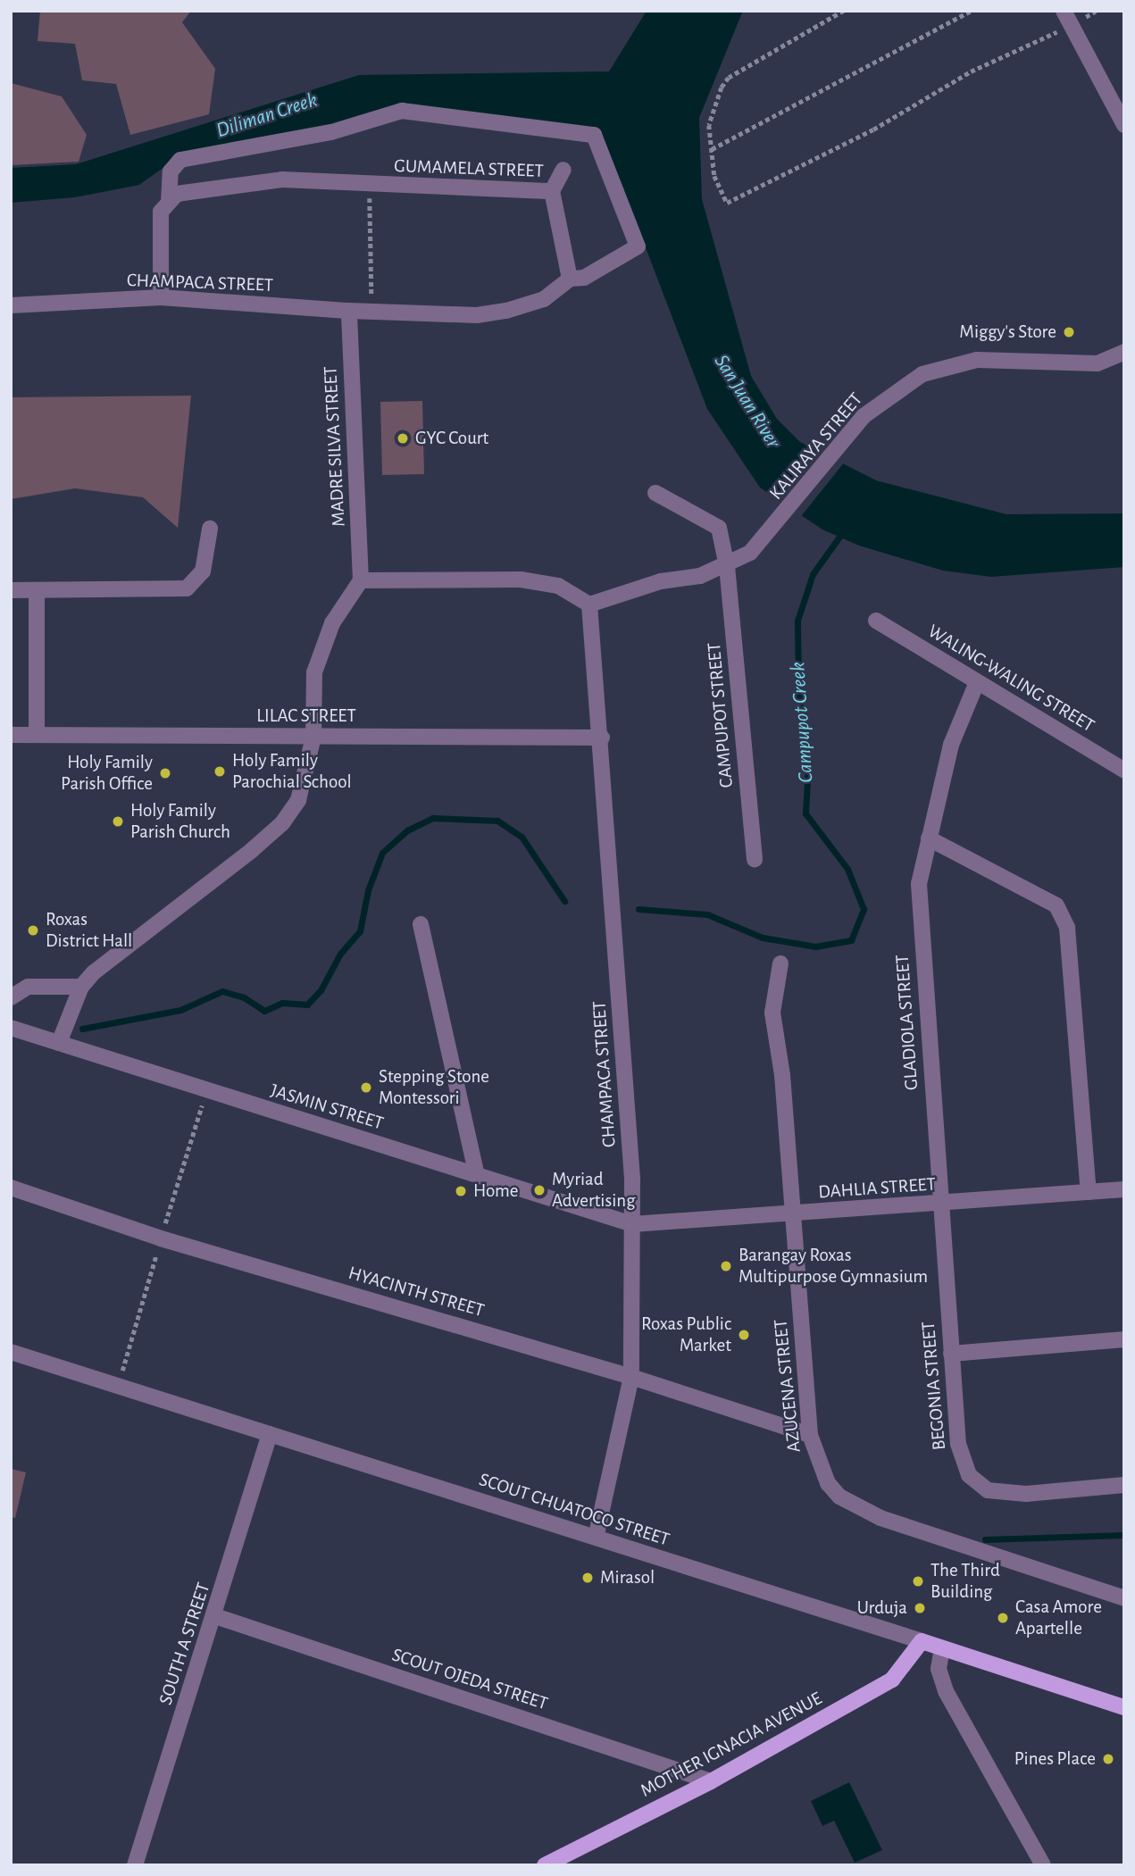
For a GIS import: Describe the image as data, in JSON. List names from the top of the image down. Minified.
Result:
{"streets":{"main road":["SCOUT CHUATOCO STREET","MOTHER IGNACIA AVENUE"],"street":["GUMAMELA STREET","CHAMPACA STREET","MADRE SILVA STREET","KALIRAYA STREET","WALING-WALING STREET","CAMPUPOT STREET","LILAC STREET","GLADIOLA STREET","JASMIN STREET","DAHLIA STREET","HYACINTH STREET","AZUCENA STREET","BEGONIA STREET","SOUTH A STREET","SCOUT OJEDA STREET"]},"crossings":[["CHAMPACA STREET","MADRE SILVA STREET"],["CHAMPACA STREET","KALIRAYA STREET"],["CHAMPACA STREET","LILAC STREET"],["CHAMPACA STREET","JASMIN STREET"],["CHAMPACA STREET","DAHLIA STREET"],["CHAMPACA STREET","HYACINTH STREET"],["CHAMPACA STREET","SCOUT CHUATOCO STREET"],["KALIRAYA STREET","CAMPUPOT STREET"],["WALING-WALING STREET","GLADIOLA STREET"],["GLADIOLA STREET","DAHLIA STREET"],["GLADIOLA STREET","BEGONIA STREET"],["JASMIN STREET","DAHLIA STREET"],["DAHLIA STREET","AZUCENA STREET"],["DAHLIA STREET","BEGONIA STREET"],["HYACINTH STREET","AZUCENA STREET"],["SCOUT CHUATOCO STREET","SOUTH A STREET"],["SCOUT CHUATOCO STREET","MOTHER IGNACIA AVENUE"],["SOUTH A STREET","SCOUT OJEDA STREET"],["SCOUT OJEDA STREET","MOTHER IGNACIA AVENUE"]],"water":["Diliman Creek","San Juan River","Campupot Creek"],"places":["Miggy's Store","GYC Court","Holy Family Parochial School","Holy Family Parish Office","Holy Family Parish Church","Roxas District Hall","Stepping Stone Montessori","Myriad Advertising","Home","Barangay Roxas Multipurpose Gymnasium","Roxas Public Market","Mirasol","The Third Building","Urduja","Casa Amore Apartelle","Pines Place"]}
